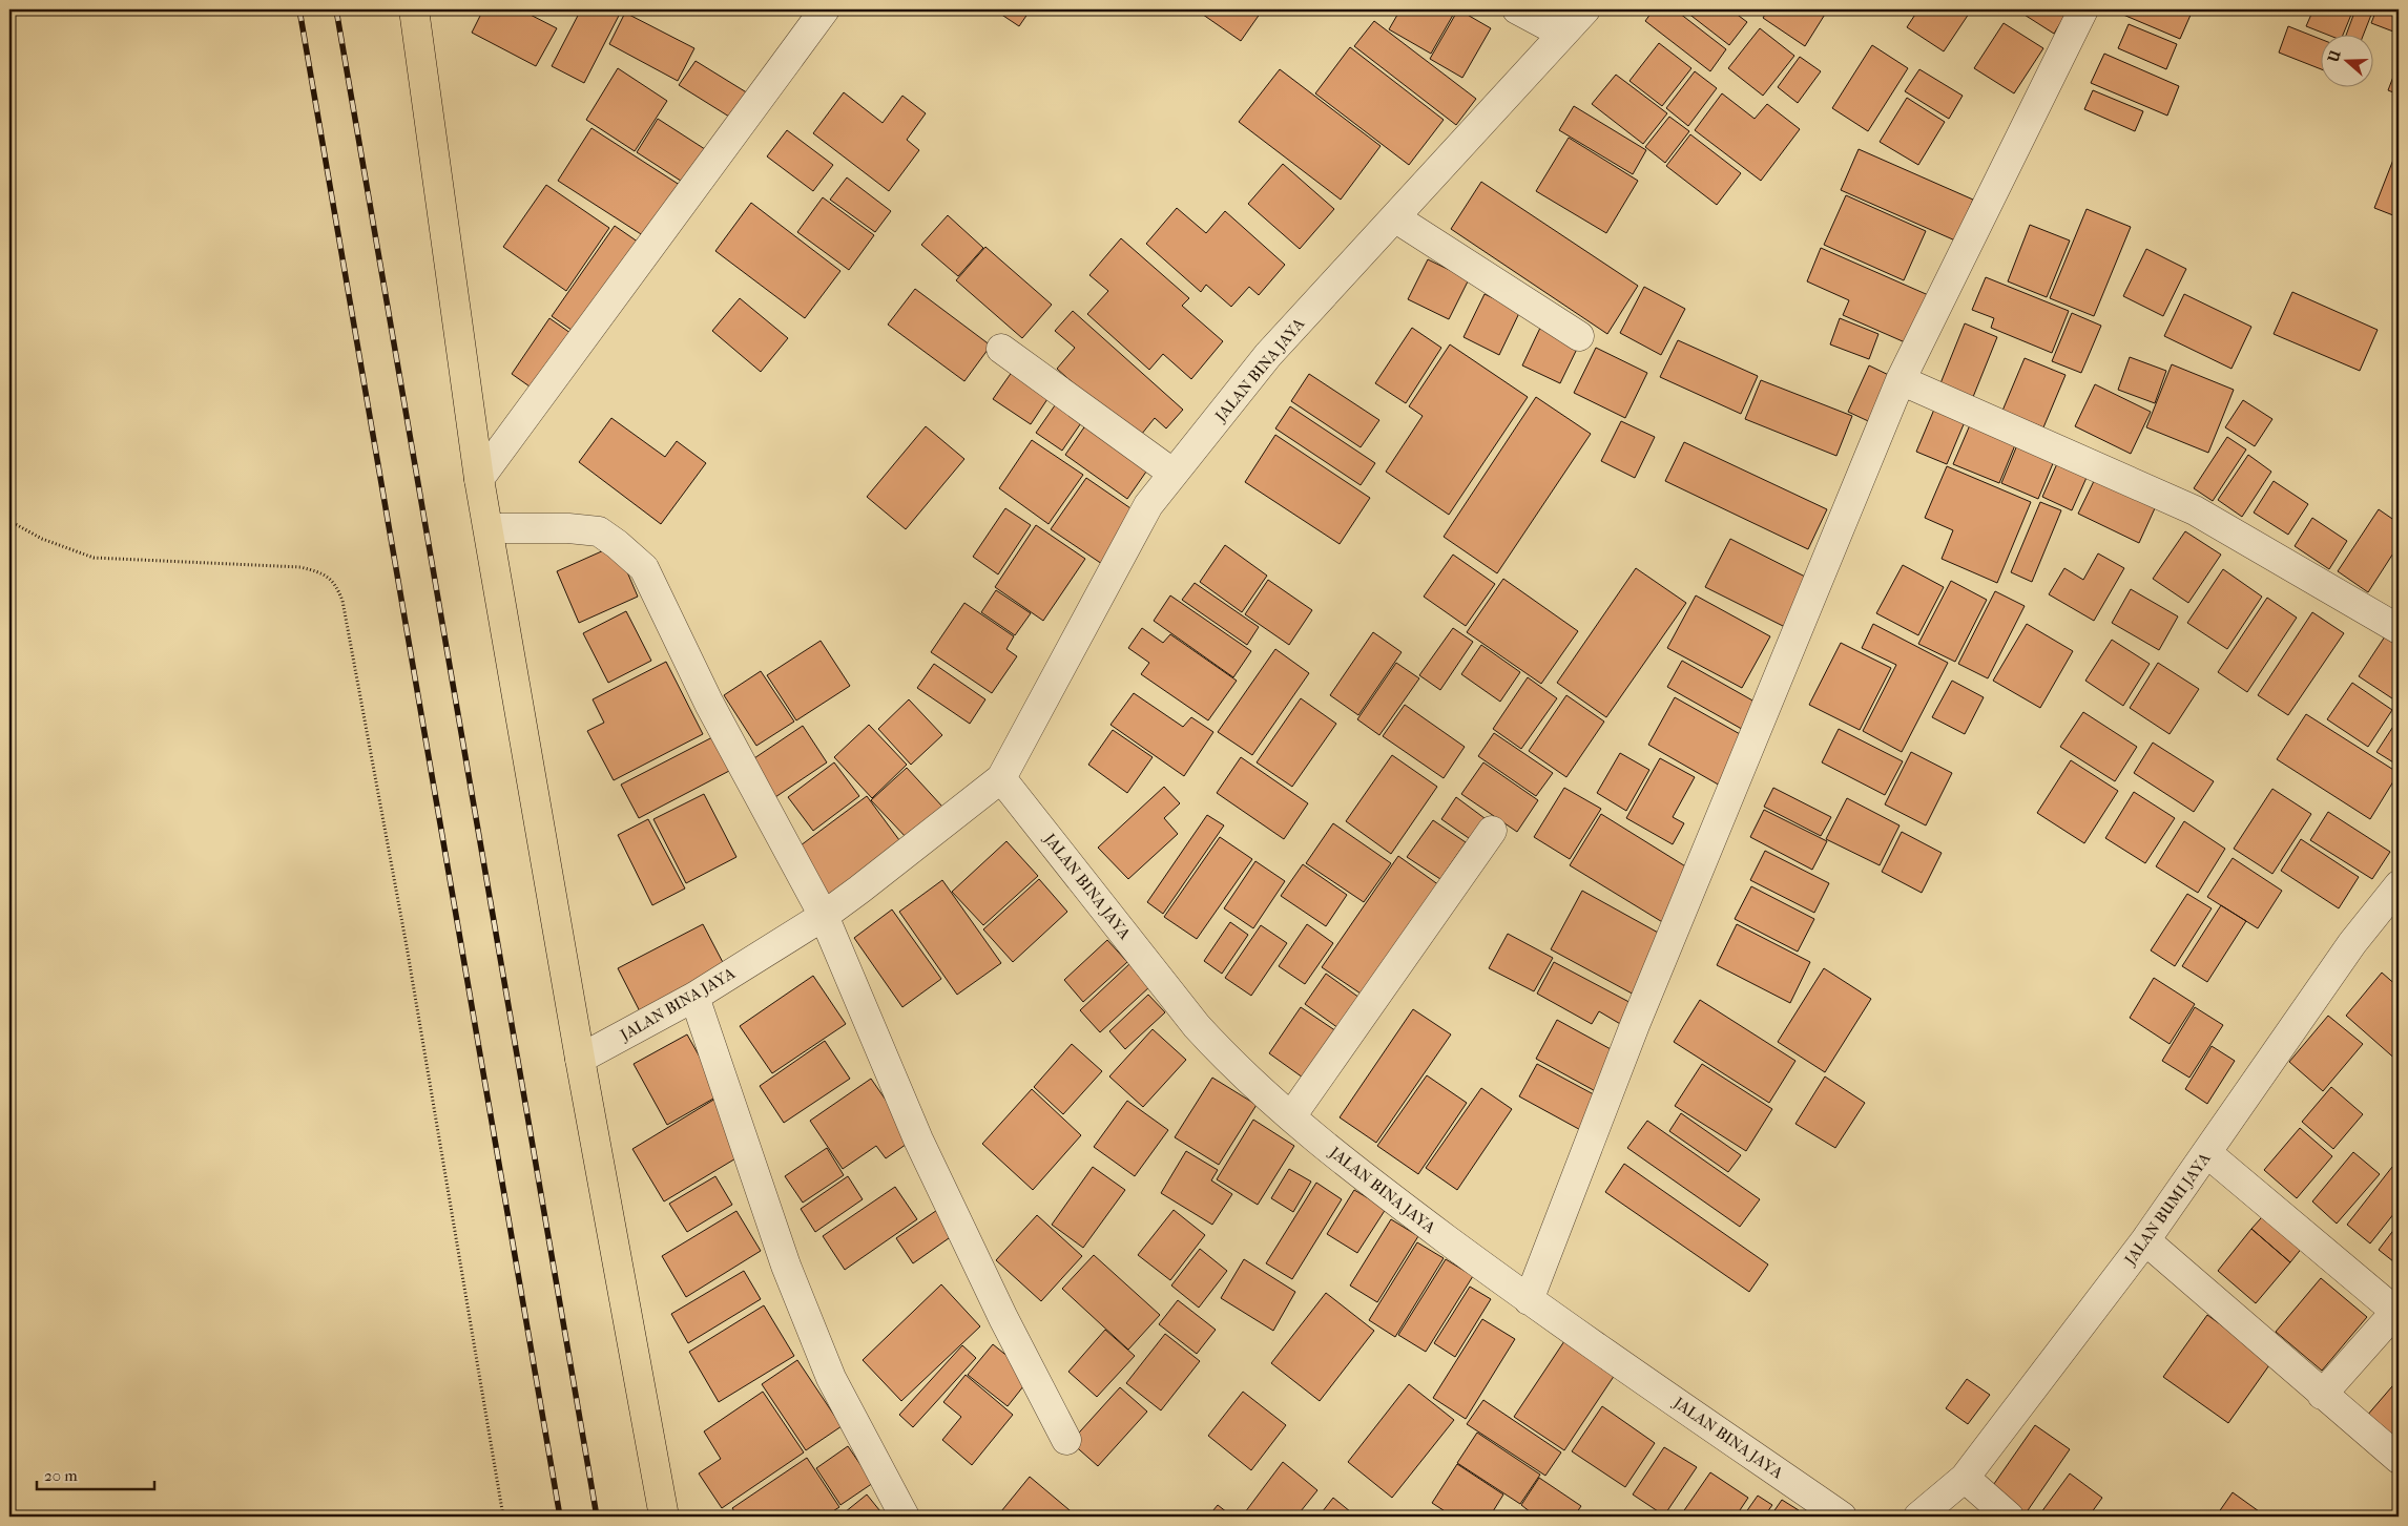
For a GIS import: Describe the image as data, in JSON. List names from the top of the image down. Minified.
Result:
{"streets":{"street":["JALAN BINA JAYA","JALAN BUMI JAYA"]},"scale_bar":"20 m","north":"left"}
